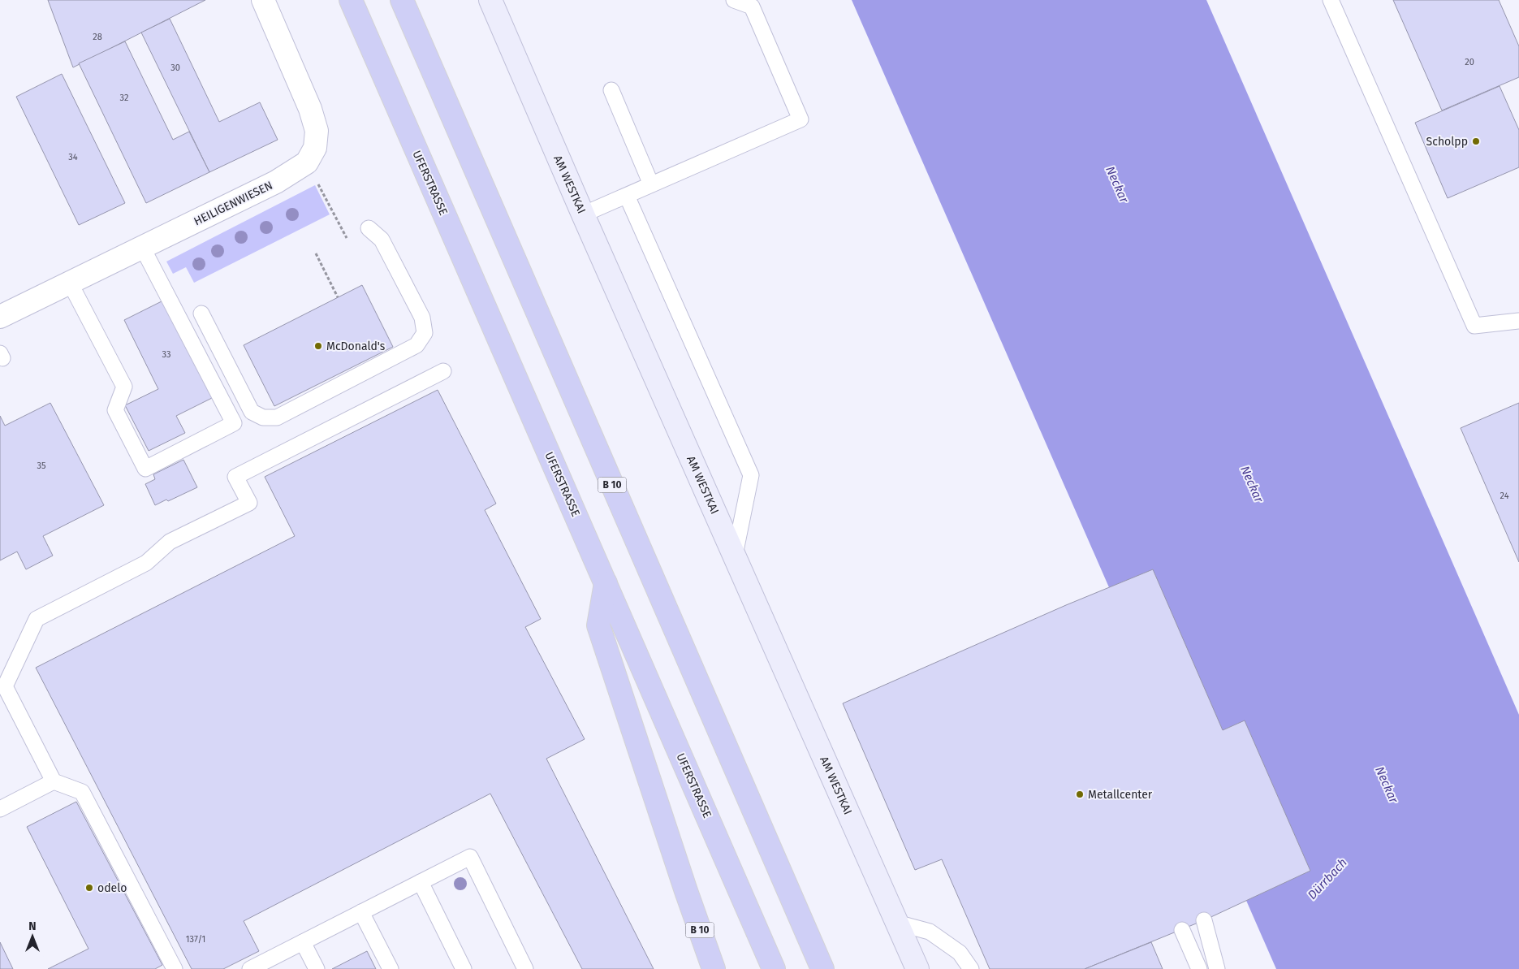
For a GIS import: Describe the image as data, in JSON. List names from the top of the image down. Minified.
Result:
{"streets":{"highway":["UFERSTRASSE","B 10"],"main road":["AM WESTKAI"],"street":["HEILIGENWIESEN"]},"crossings":[["UFERSTRASSE","B 10"]],"water":["Neckar","Dürrbach"],"places":["Scholpp","McDonald's","Metallcenter","odelo"],"house_numbers":["28","20","30","32","34","33","35","24","137/1"],"north":"top"}
